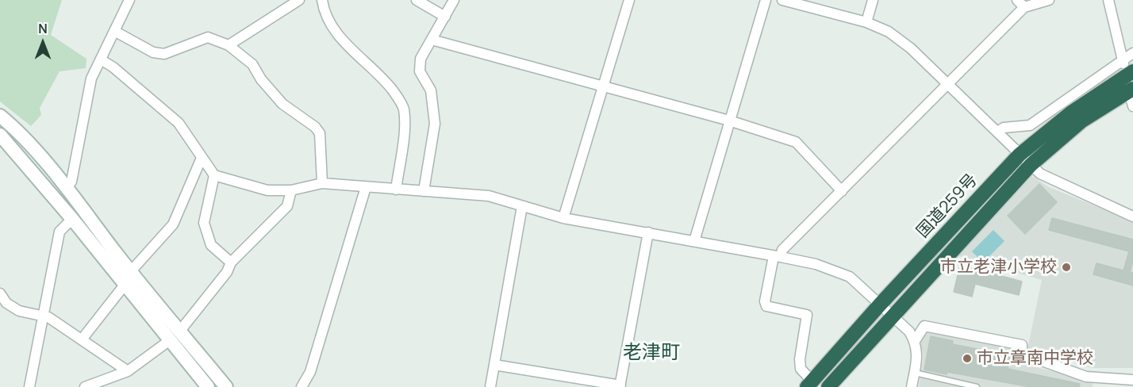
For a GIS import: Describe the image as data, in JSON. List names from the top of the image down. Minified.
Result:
{"streets":{"highway":["国道259号"]},"districts":["老津町"],"places":["市立老津小学校","市立章南中学校"],"north":"top"}
